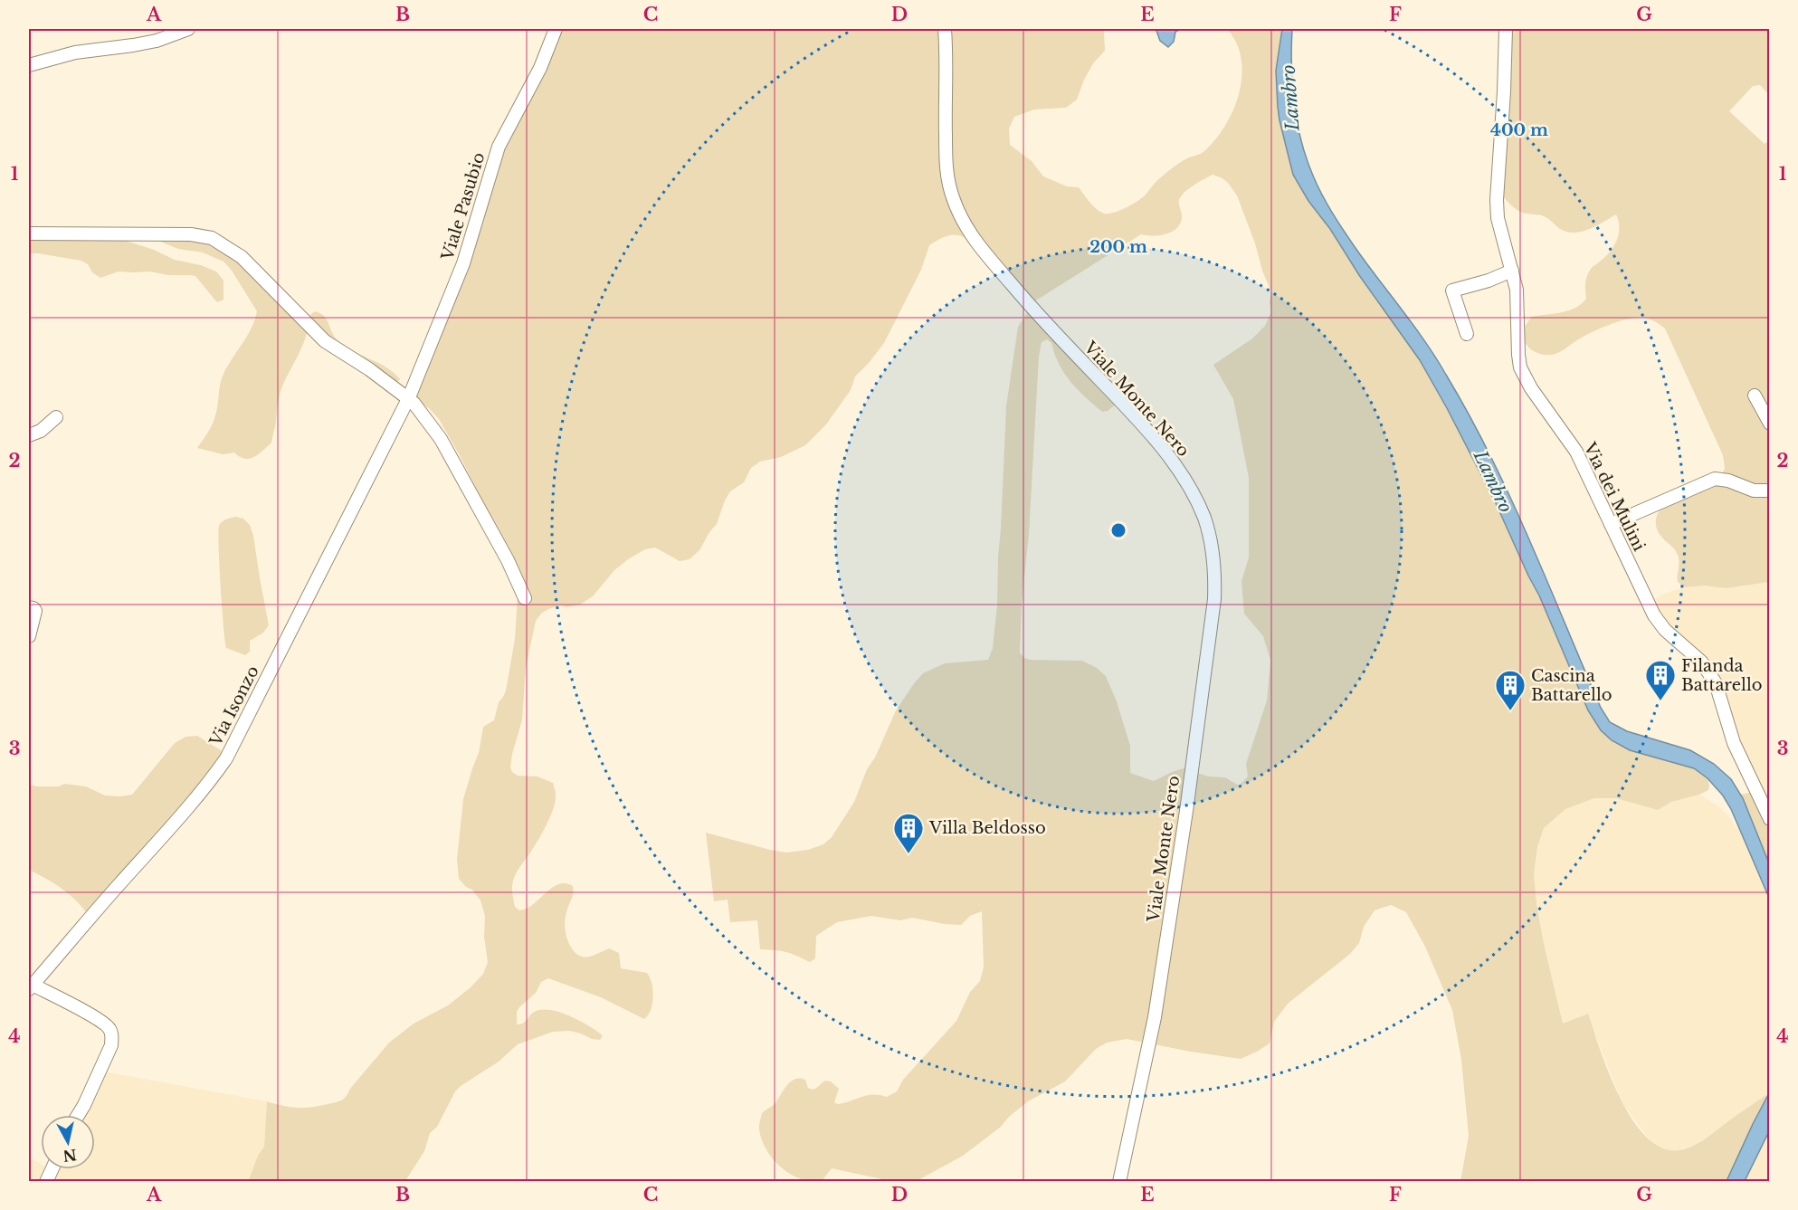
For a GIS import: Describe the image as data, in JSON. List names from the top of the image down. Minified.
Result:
{"streets":{"street":["Viale Pasubio","Viale Monte Nero","Via dei Mulini","Via Isonzo"]},"crossings":[["Viale Pasubio","Via Isonzo"]],"water":["Lambro"],"places":{"building":["Filanda Battarello","Cascina Battarello","Villa Beldosso"]},"north":"bottom","grid":{"columns":["A","B","C","D","E","F","G"],"rows":["1","2","3","4"]},"rings":["400 m","200 m"]}
